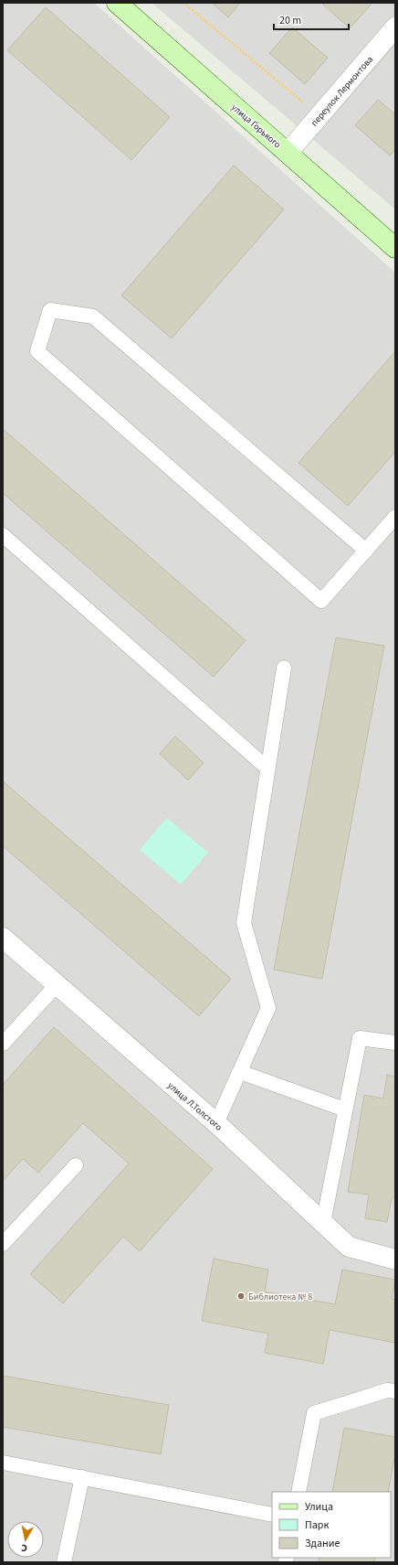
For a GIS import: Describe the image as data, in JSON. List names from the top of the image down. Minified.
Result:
{"streets":{"main road":["улица Горького"],"street":["переулок Лермонтова","улица Л.Толстого"]},"crossings":[["переулок Лермонтова","улица Горького"]],"places":["Библиотека № 8"],"legend":["Улица","Парк","Здание"],"scale_bar":"20 m","north":"bottom"}
